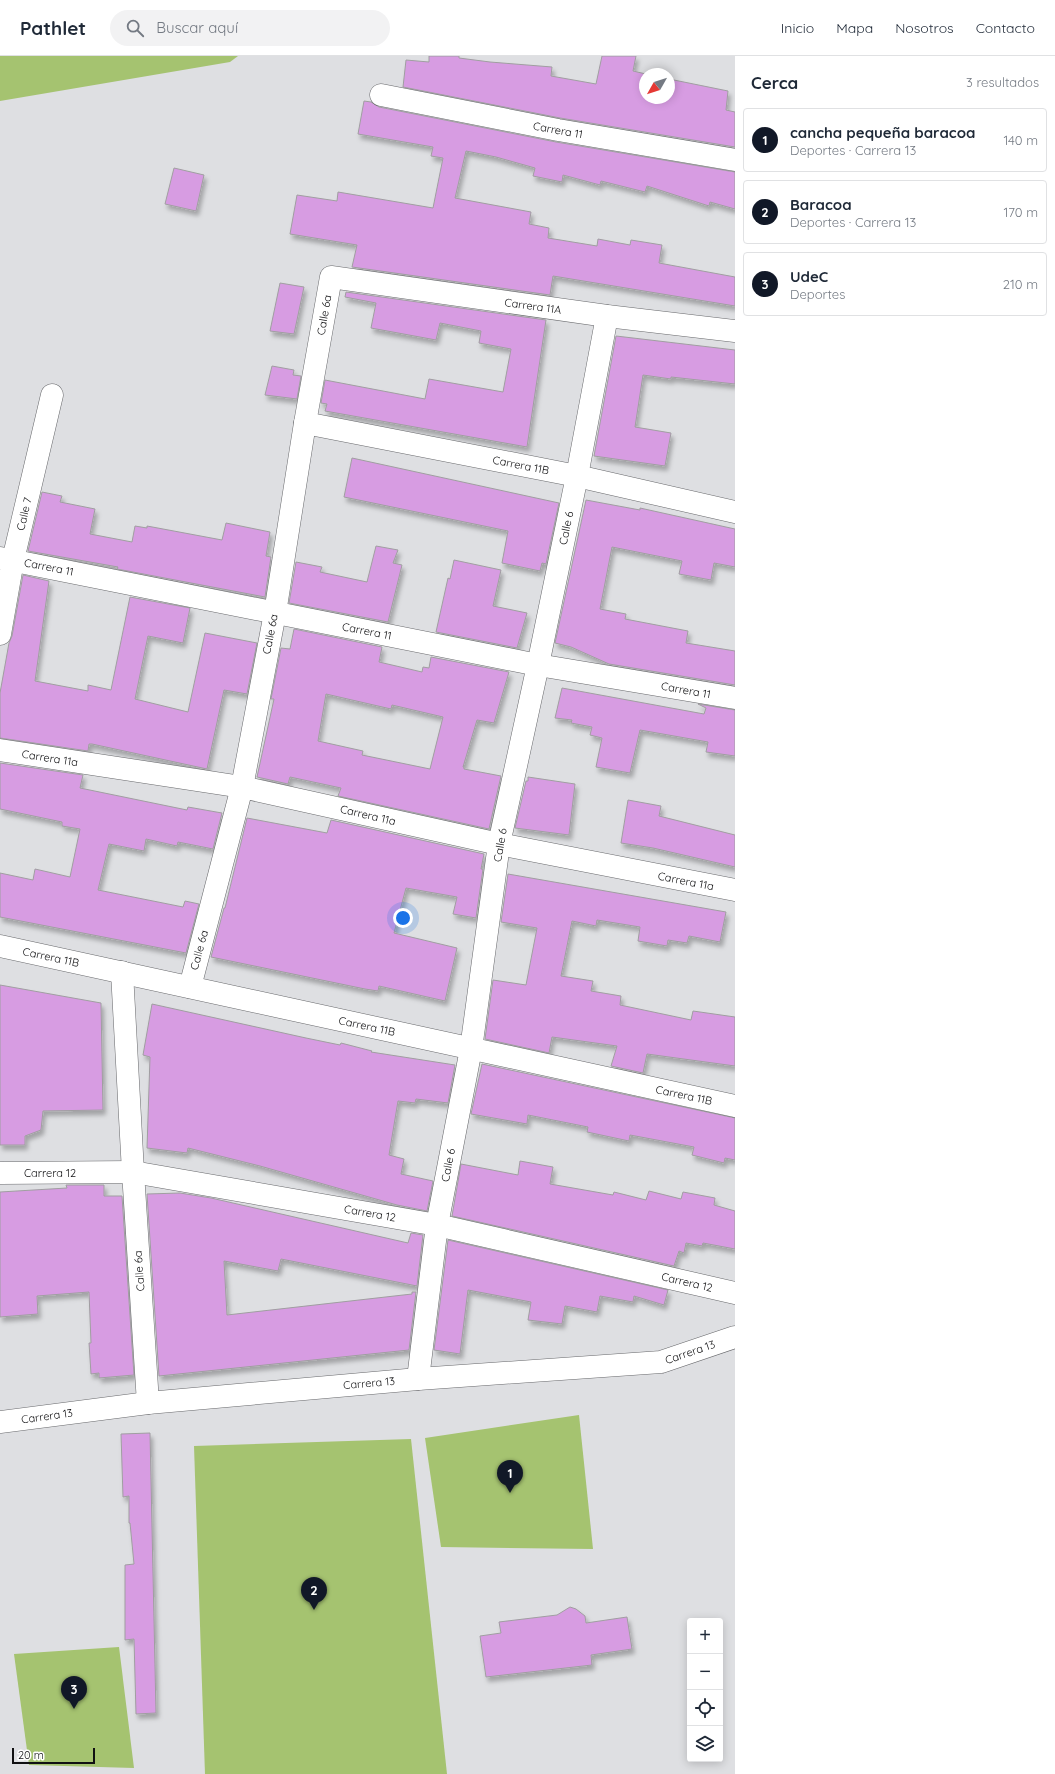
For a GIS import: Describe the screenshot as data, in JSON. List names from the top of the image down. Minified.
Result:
{"streets":{"street":["Carrera 11","Carrera 11A","Calle 6a","Carrera 11B","Calle 7","Calle 6","Carrera 11a","Carrera 12","Carrera 13"]},"crossings":[["Carrera 11","Calle 6a"],["Carrera 11","Calle 7"],["Carrera 11","Calle 6"],["Carrera 11A","Calle 6a"],["Carrera 11A","Calle 6"],["Calle 6a","Carrera 11B"],["Calle 6a","Carrera 11a"],["Calle 6a","Carrera 12"],["Calle 6a","Carrera 13"],["Carrera 11B","Calle 6"],["Calle 6","Carrera 11a"],["Calle 6","Carrera 12"],["Calle 6","Carrera 13"]],"scale_bar":"20 m","north":"bottom left","page":{"header":"Pathlet","search":"Buscar aquí","nav":["Inicio","Mapa","Nosotros","Contacto"],"heading":["Cerca","3 resultados"],"list":[{"mark":"1","name":"cancha pequeña baracoa","note":"Deportes · Carrera 13","value":"140 m"},{"mark":"2","name":"Baracoa","note":"Deportes · Carrera 13","value":"170 m"},{"mark":"3","name":"UdeC","note":"Deportes","value":"210 m"}],"pins":["1","2","3"],"map_buttons":["+","−"],"scale":"20 m"}}
